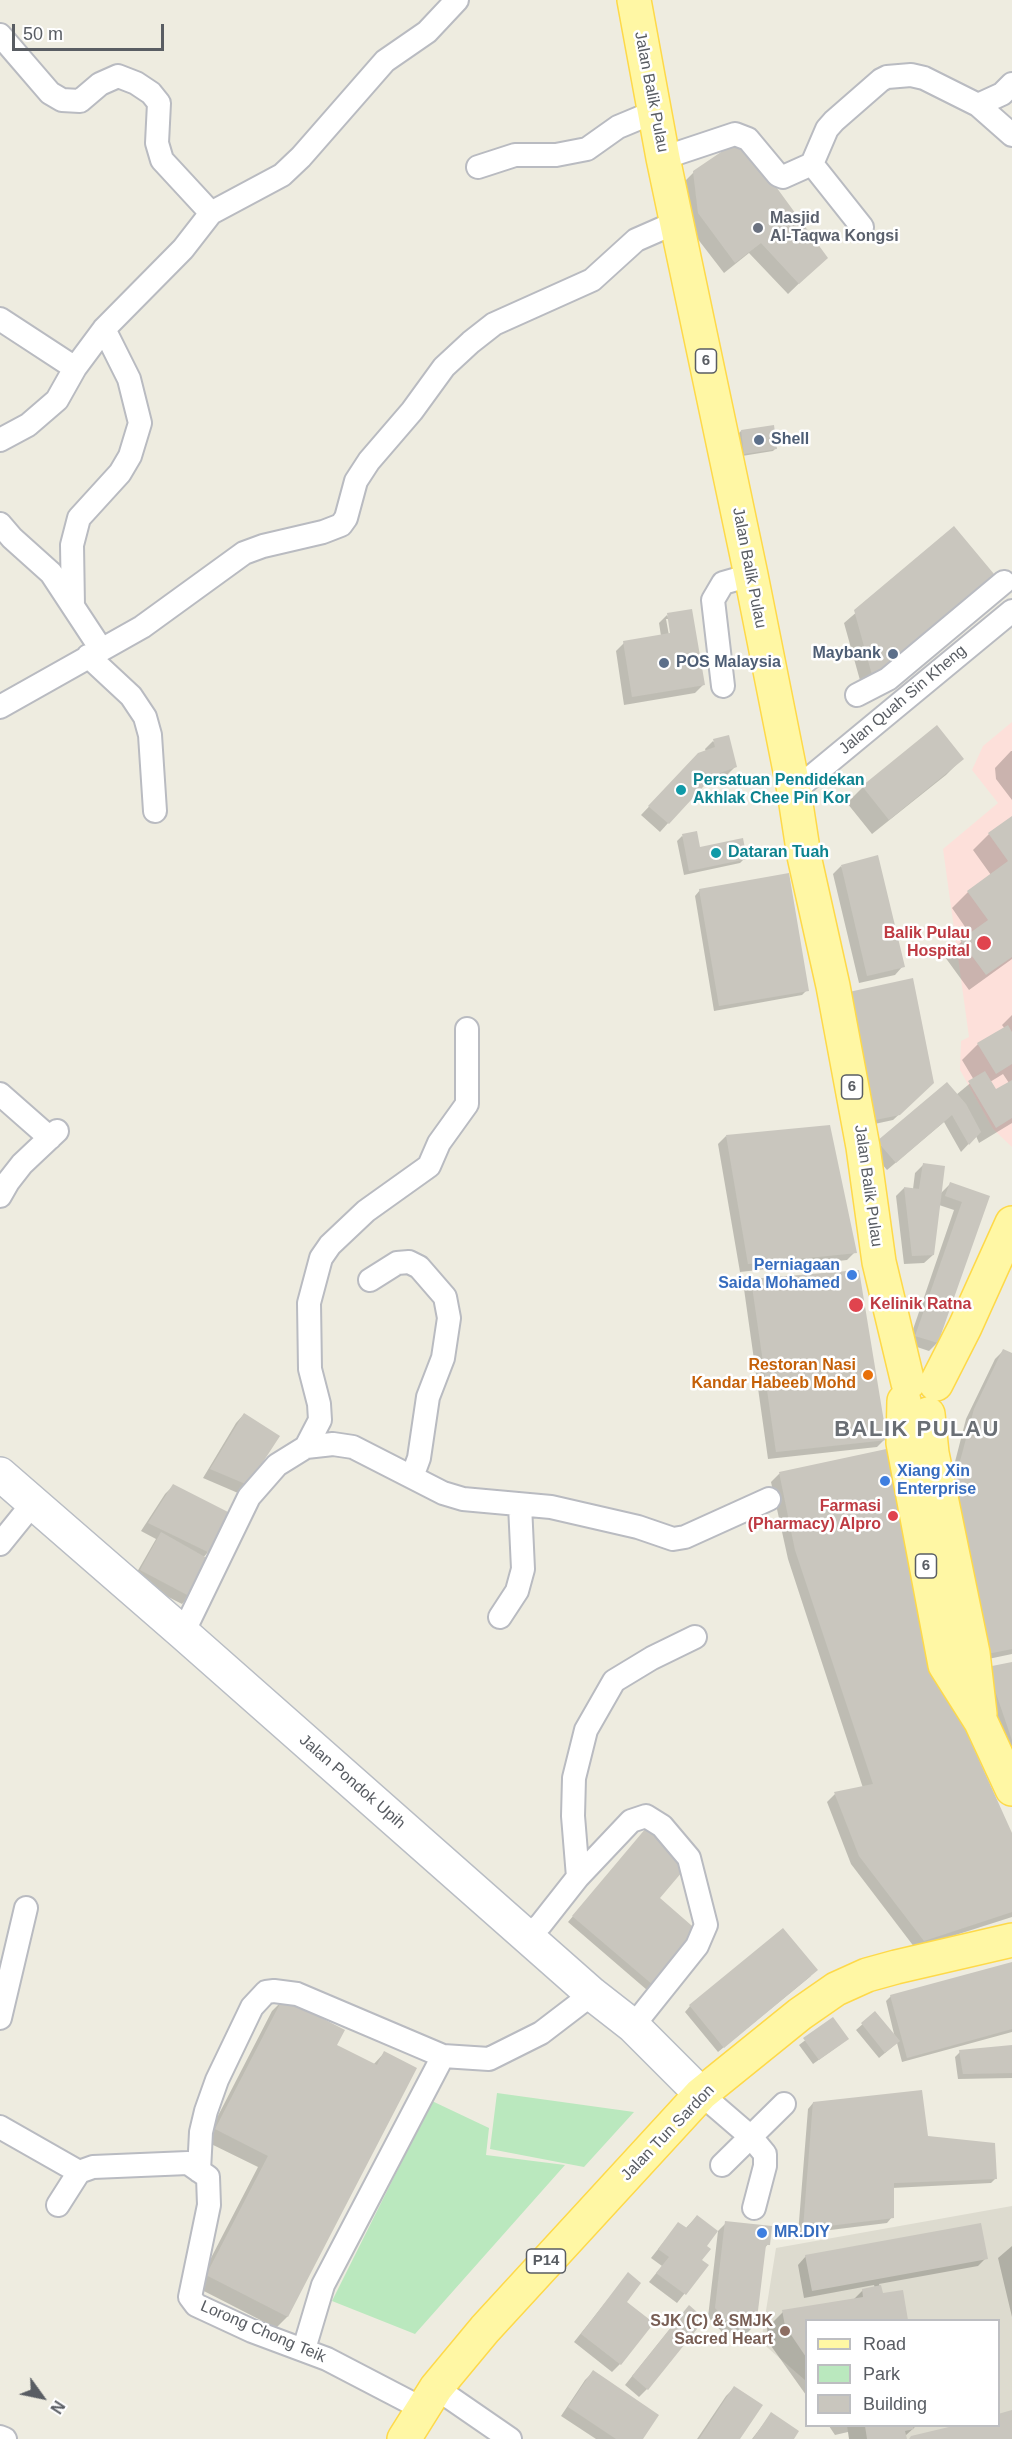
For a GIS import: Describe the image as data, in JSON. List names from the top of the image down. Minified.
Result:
{"streets":{"main road":["Jalan Balik Pulau","6","Jalan Pondok Upih","Jalan Tun Sardon","P14"],"street":["Jalan Quah Sin Kheng","Lorong Chong Teik"]},"crossings":[["Jalan Balik Pulau","Jalan Quah Sin Kheng"],["Jalan Pondok Upih","Jalan Tun Sardon"],["Jalan Tun Sardon","Lorong Chong Teik"]],"districts":["BALIK PULAU"],"places":["Masjid Al-Taqwa Kongsi","Shell","Maybank","POS Malaysia","Persatuan Pendidekan Akhlak Chee Pin Kor","Dataran Tuah","Balik Pulau Hospital","Perniagaan Saida Mohamed","Kelinik Ratna","Restoran Nasi Kandar Habeeb Mohd","Xiang Xin Enterprise","Farmasi (Pharmacy) Alpro","MR.DIY","SJK (C) & SMJK Sacred Heart"],"legend":["Road","Park","Building"],"scale_bar":"50 m","north":"bottom right"}
